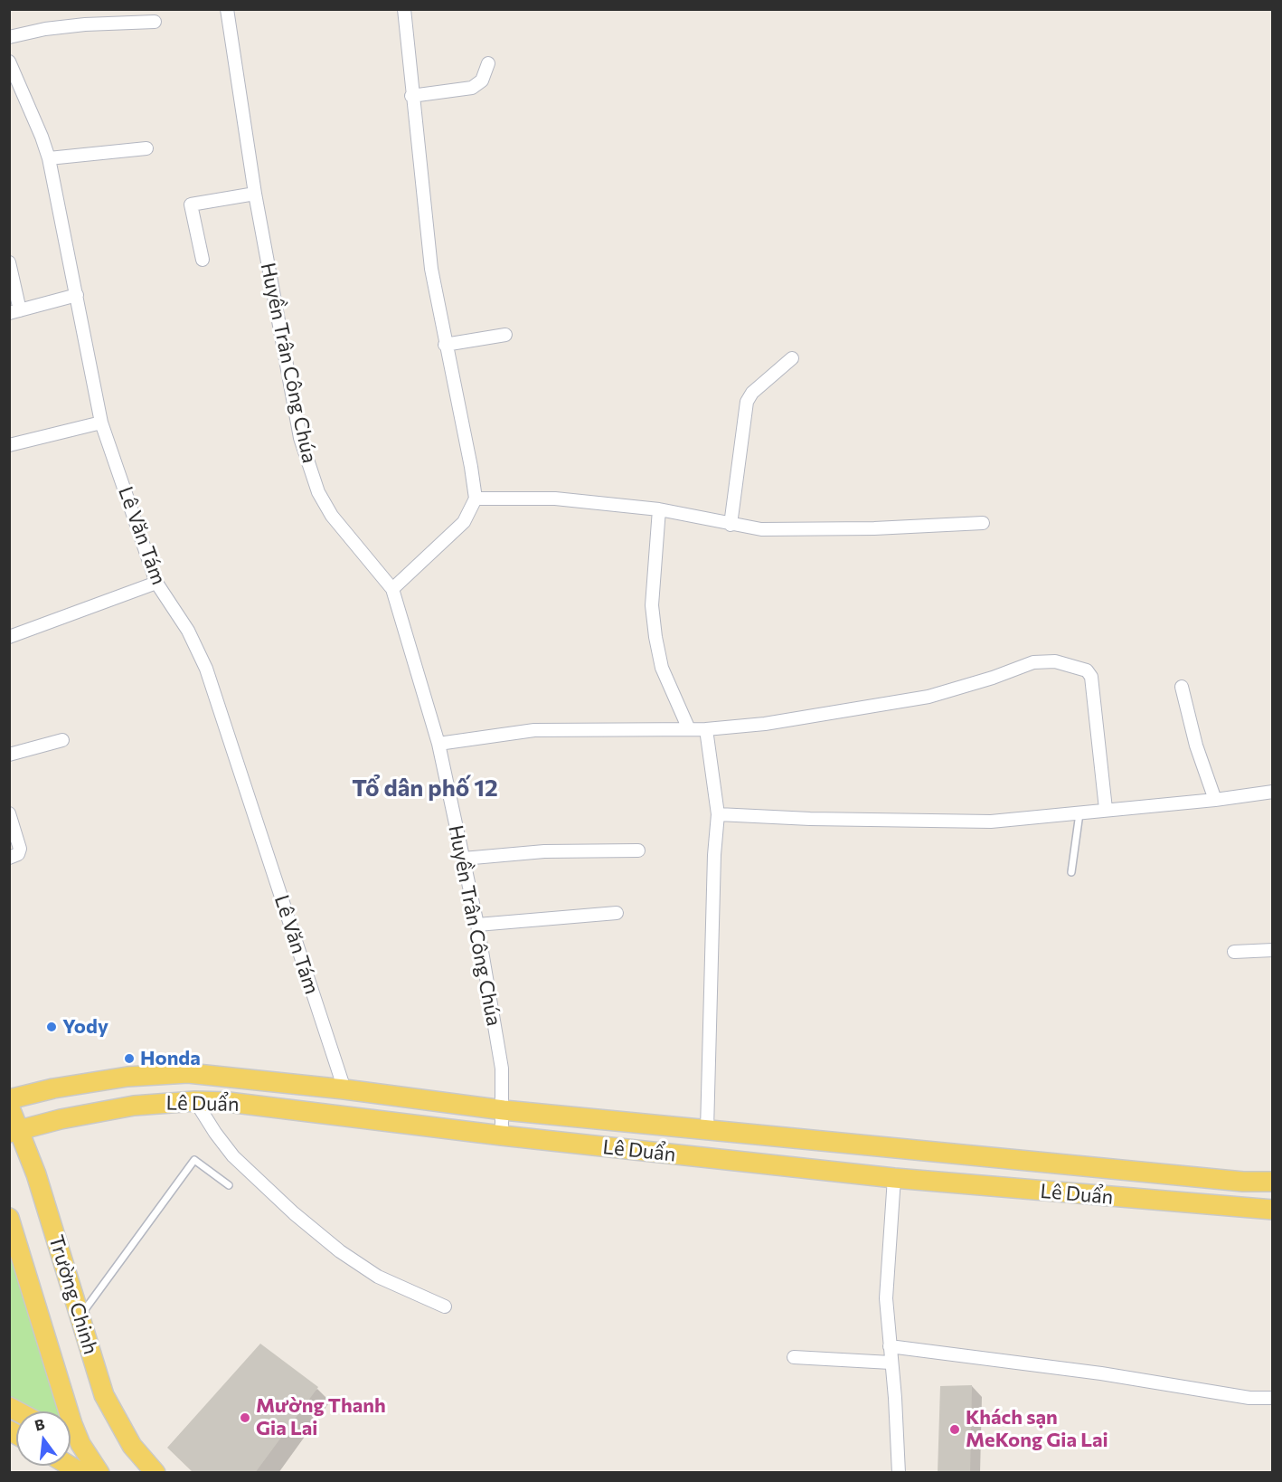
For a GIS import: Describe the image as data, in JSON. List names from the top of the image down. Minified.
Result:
{"streets":{"main road":["Lê Duẩn","Trường Chinh"],"street":["Huyền Trân Công Chúa","Lê Văn Tám"]},"crossings":[["Huyền Trân Công Chúa","Lê Duẩn"],["Lê Văn Tám","Lê Duẩn"],["Lê Duẩn","Trường Chinh"]],"districts":["Tổ dân phố 12"],"places":["Yody","Honda","Mường Thanh Gia Lai","Khách sạn MeKong Gia Lai"],"north":"top"}
